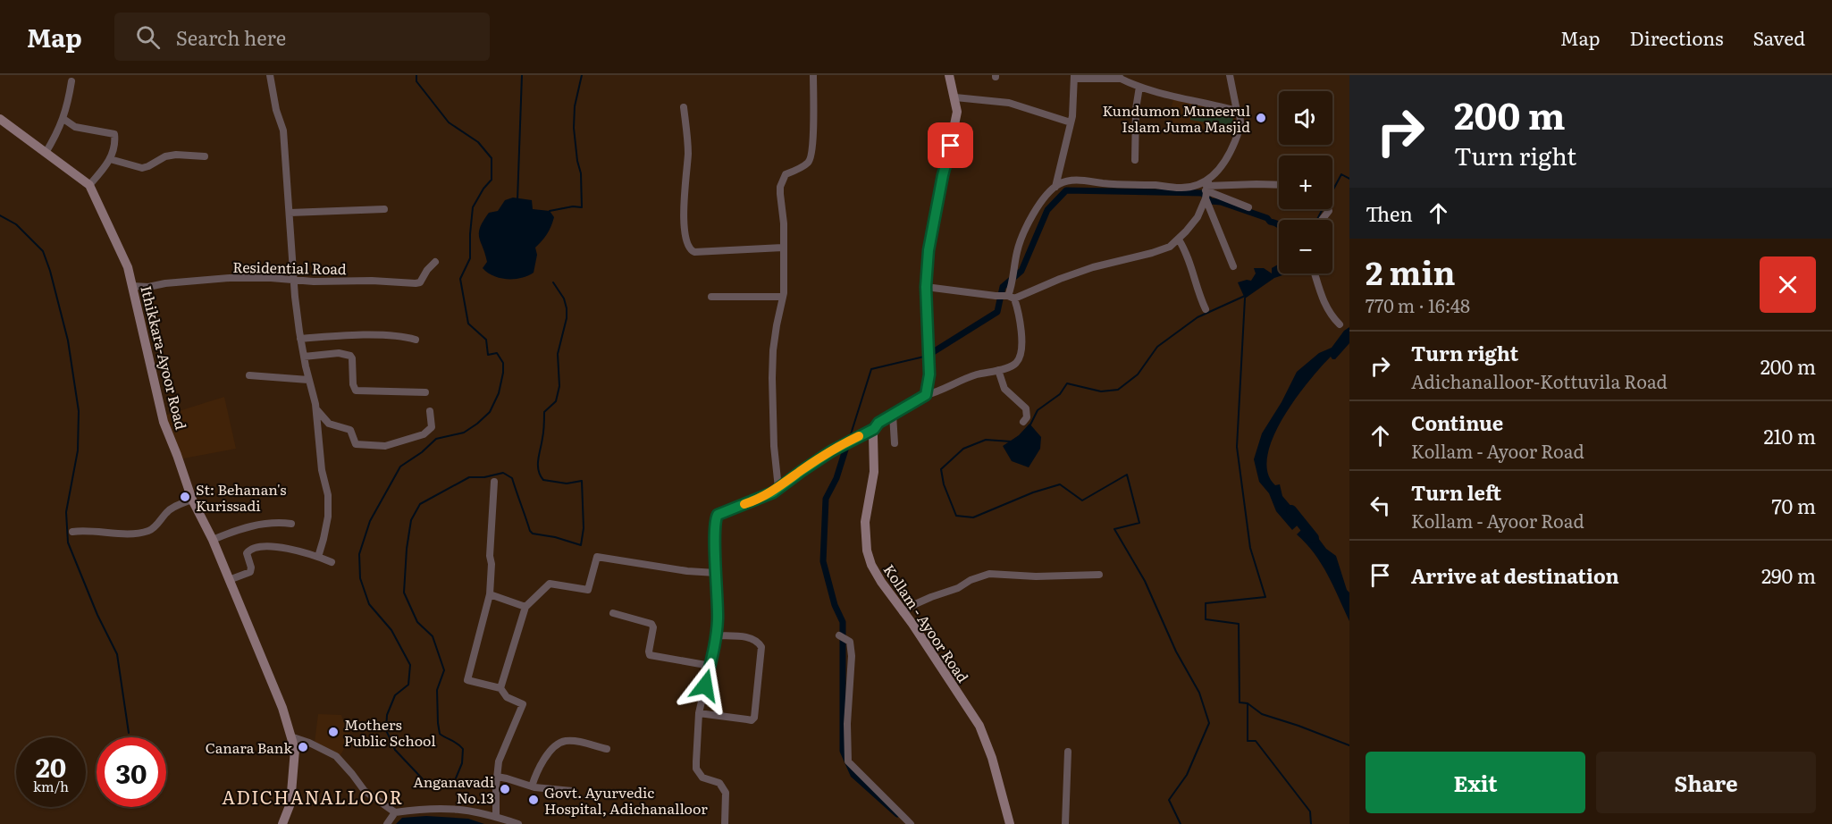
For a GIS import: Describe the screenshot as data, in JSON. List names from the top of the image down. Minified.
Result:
{"streets":{"main road":["Ithikkara-Ayoor Road","Kollam - Ayoor Road"],"street":["Residential Road"]},"crossings":[["Residential Road","Ithikkara-Ayoor Road"]],"districts":["ADICHANALLOOR"],"places":["Kundumon Muneerul Islam Juma Masjid","St: Behanan's Kurissadi","Mothers Public School","Canara Bank","Anganavadi No.13","Govt. Ayurvedic Hospital, Adichanalloor"],"page":{"header":"Map","search":"Search here","nav":["Map","Directions","Saved"],"turn":["200 m","Turn right"],"map_buttons":["+","−"],"then":"Then","heading":["2 min","770 m · 16:48"],"list":[{"name":"Turn right","note":"Adichanalloor-Kottuvila Road","value":"200 m"},{"name":"Continue","note":"Kollam - Ayoor Road","value":"210 m"},{"name":"Turn left","note":"Kollam - Ayoor Road","value":"70 m"},{"name":"Arrive at destination","value":"290 m"}],"speed":"20 km/h","limit":"30","buttons":["Exit","Share"]}}
